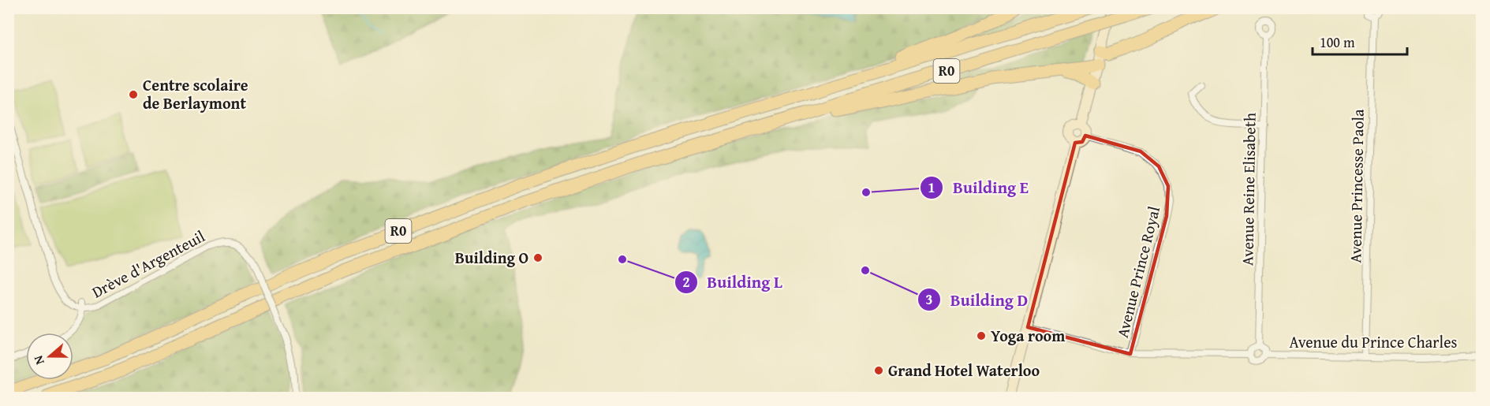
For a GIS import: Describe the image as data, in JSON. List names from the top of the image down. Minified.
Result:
{"streets":{"highway":["R0"],"street":["Avenue Princesse Paola","Avenue Reine Elisabeth","Drève d'Argenteuil","Avenue Prince Royal","Avenue du Prince Charles"]},"crossings":[["Avenue Princesse Paola","Avenue du Prince Charles"],["Avenue Reine Elisabeth","Avenue du Prince Charles"]],"places":["Centre scolaire de Berlaymont","Building E","Building O","Building L","Building D","Yoga room","Grand Hotel Waterloo"],"scale_bar":"100 m","north":"left"}
